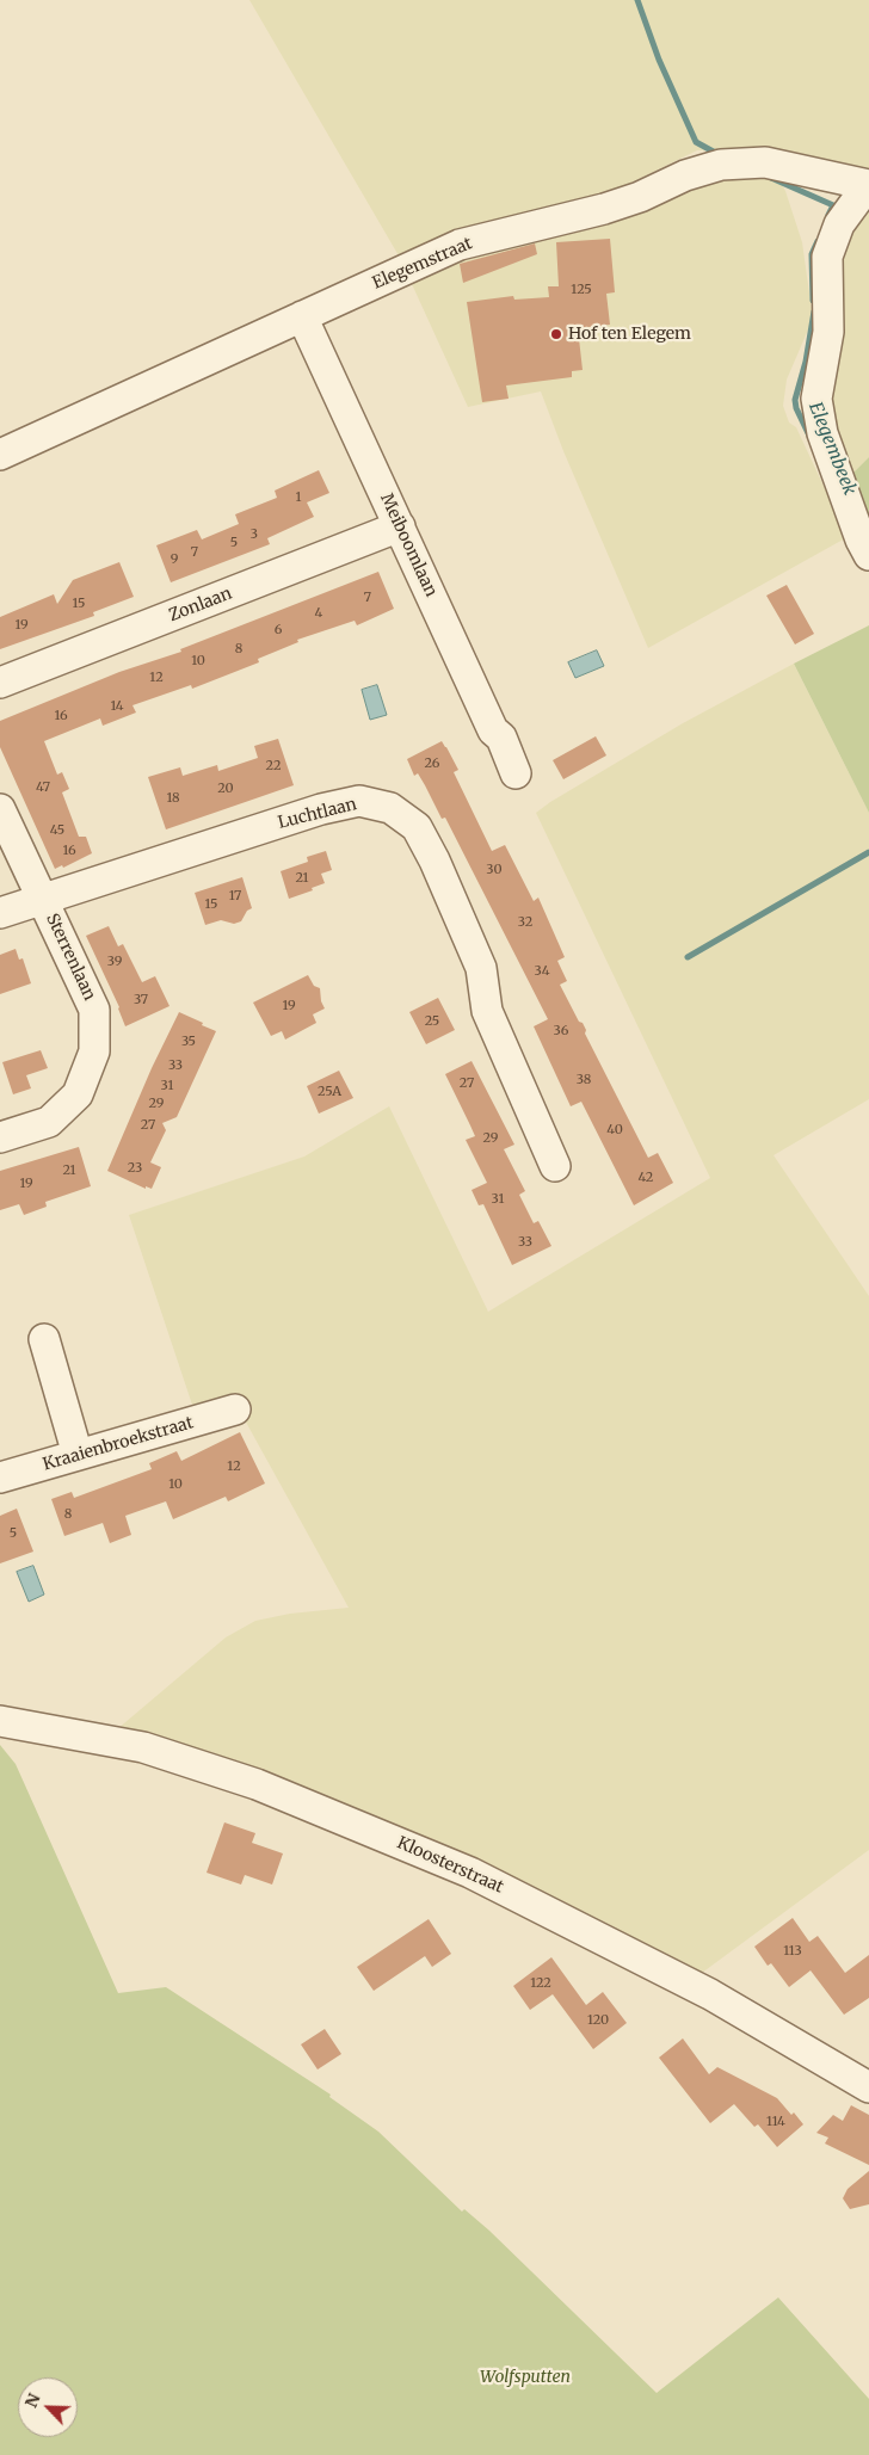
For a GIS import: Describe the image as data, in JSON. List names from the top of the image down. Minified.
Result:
{"streets":{"street":["Elegemstraat","Meiboomlaan","Zonlaan","Luchtlaan","Sterrenlaan","Kraaienbroekstraat","Kloosterstraat"]},"crossings":[["Elegemstraat","Meiboomlaan"],["Meiboomlaan","Zonlaan"],["Luchtlaan","Sterrenlaan"]],"water":["Elegembeek"],"parks":["Wolfsputten"],"places":["Hof ten Elegem"],"house_numbers":["125","1","3","5","7","9","7","15","4","19","6","8","10","12","14","16","26","22","47","20","18","45","16","30","21","17","15","32","39","34","37","19","25","36","35","33","38","27","31","25A","29","27","40","29","23","21","42","19","31","33","12","10","8","5","113","122","120","114"],"north":"top left"}
